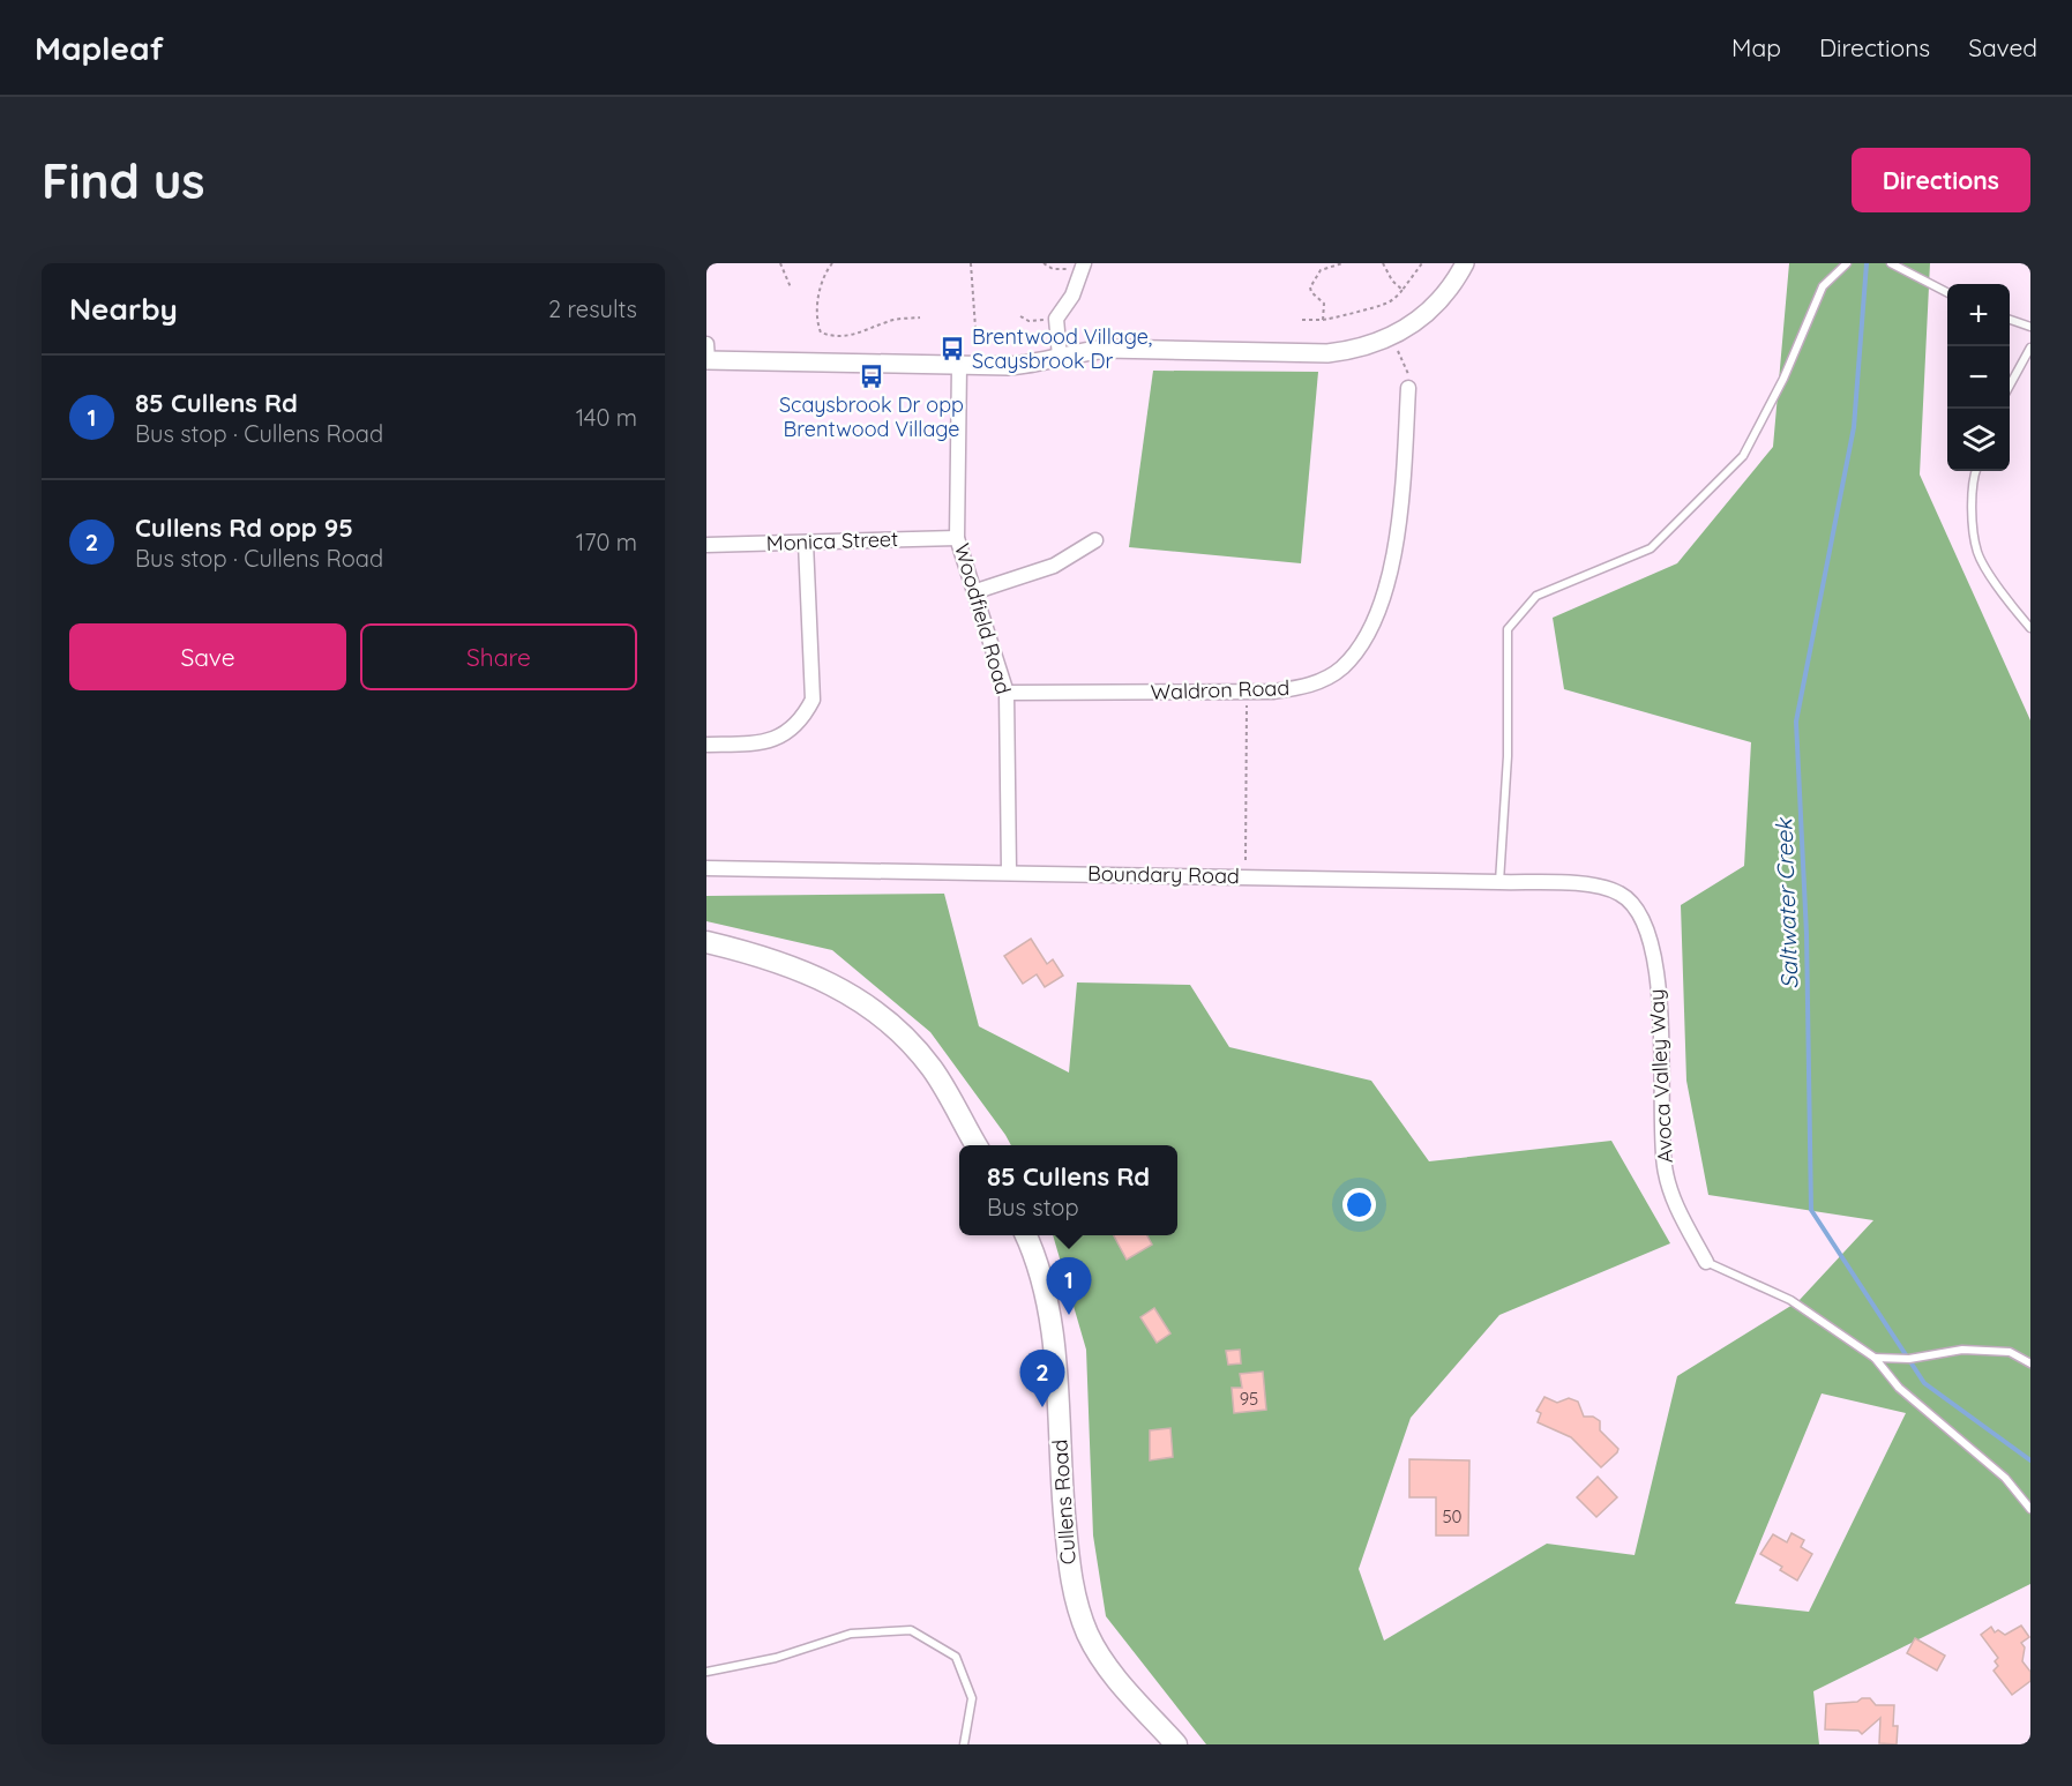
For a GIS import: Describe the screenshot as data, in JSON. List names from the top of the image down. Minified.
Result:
{"streets":{"main road":["Cullens Road"],"street":["Monica Street","Woodfield Road","Waldron Road","Boundary Road","Avoca Valley Way"]},"crossings":[["Monica Street","Woodfield Road"],["Woodfield Road","Waldron Road"],["Woodfield Road","Boundary Road"],["Boundary Road","Avoca Valley Way"]],"water":["Saltwater Creek"],"places":{"bus stop":["Brentwood Village, Scaysbrook Dr","Scaysbrook Dr opp Brentwood Village"]},"house_numbers":["95","50"],"page":{"header":"Mapleaf","nav":["Map","Directions","Saved"],"buttons":["Directions",["Save","Share"]],"title":"Find us","heading":["Nearby","2 results"],"map_buttons":["+","−"],"list":[{"mark":"1","name":"85 Cullens Rd","note":"Bus stop · Cullens Road","value":"140 m"},{"mark":"2","name":"Cullens Rd opp 95","note":"Bus stop · Cullens Road","value":"170 m"}],"popup":["85 Cullens Rd","Bus stop"],"pins":["1","2"]}}
